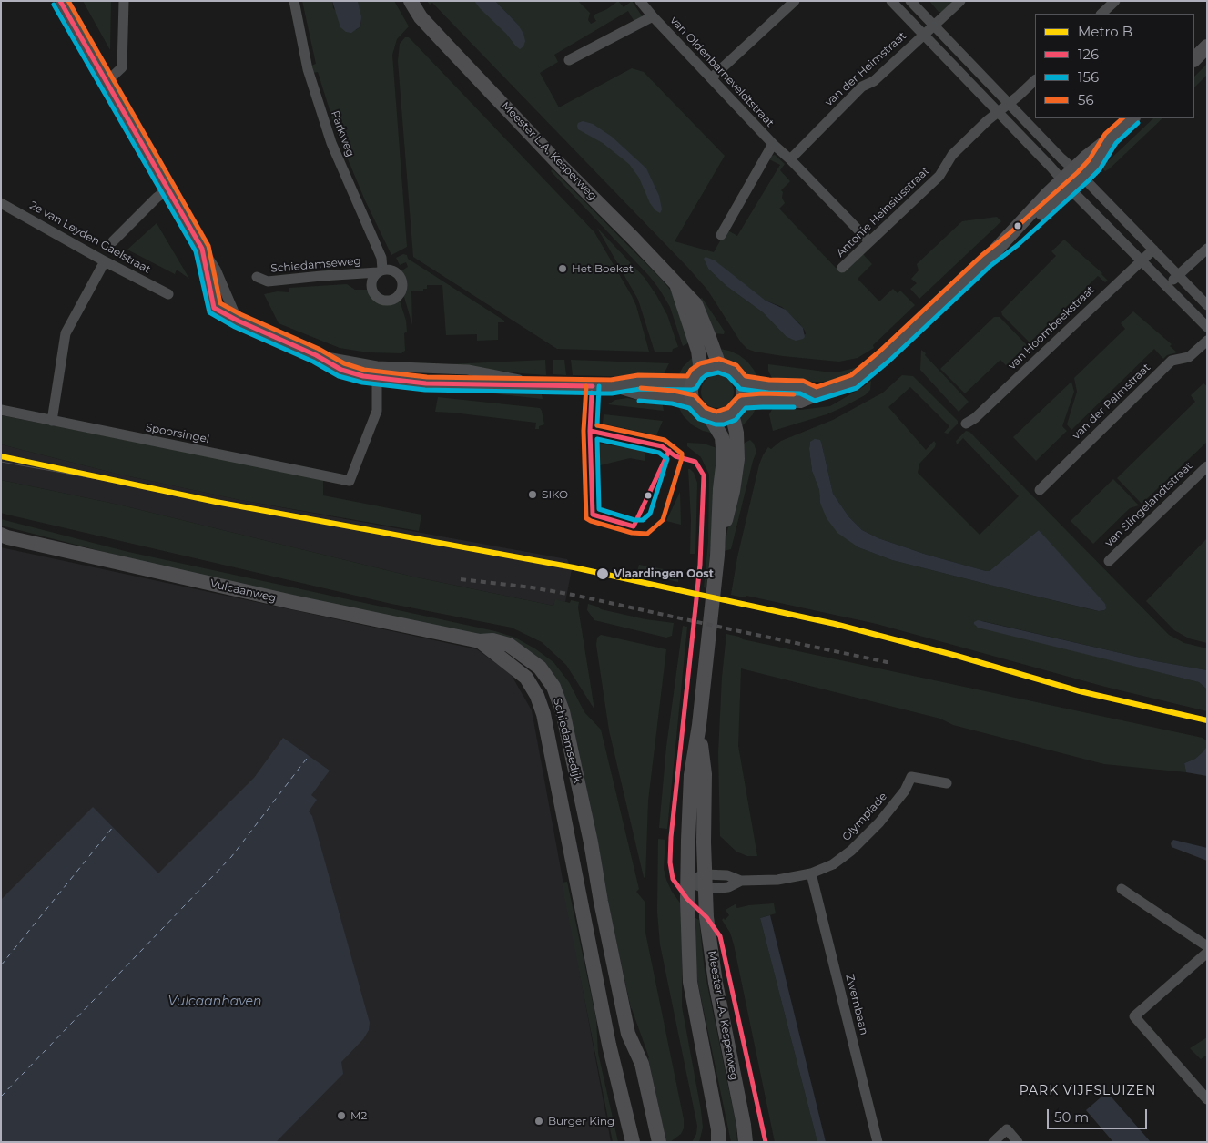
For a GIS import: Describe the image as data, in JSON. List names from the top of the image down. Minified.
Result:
{"streets":{"main road":["Meester L.A. Kesperweg","Vulcaanweg","Schiedamsedijk"],"street":["van der Heimstraat","van Oldenbarneveldtstraat","Parkweg","Antonie Heinsiusstraat","2e van Leyden Gaelstraat","Schiedamseweg","van Hoornbeekstraat","van der Palmstraat","Spoorsingel","van Slingelandtstraat","Olympiade","Zwembaan"]},"crossings":[["van der Heimstraat","van Oldenbarneveldtstraat"],["van Oldenbarneveldtstraat","Antonie Heinsiusstraat"],["Parkweg","Schiedamseweg"],["Meester L.A. Kesperweg","Olympiade"],["Vulcaanweg","Schiedamsedijk"],["Olympiade","Zwembaan"]],"districts":["PARK VIJFSLUIZEN"],"water":["Vulcaanhaven"],"places":["Het Boeket","SIKO","Vlaardingen Oost","M2","Burger King"],"lines":["transit line 126","transit line 56","transit line 156","metro line B"],"legend":["Metro B","126","156","56"],"scale_bar":"50 m"}
